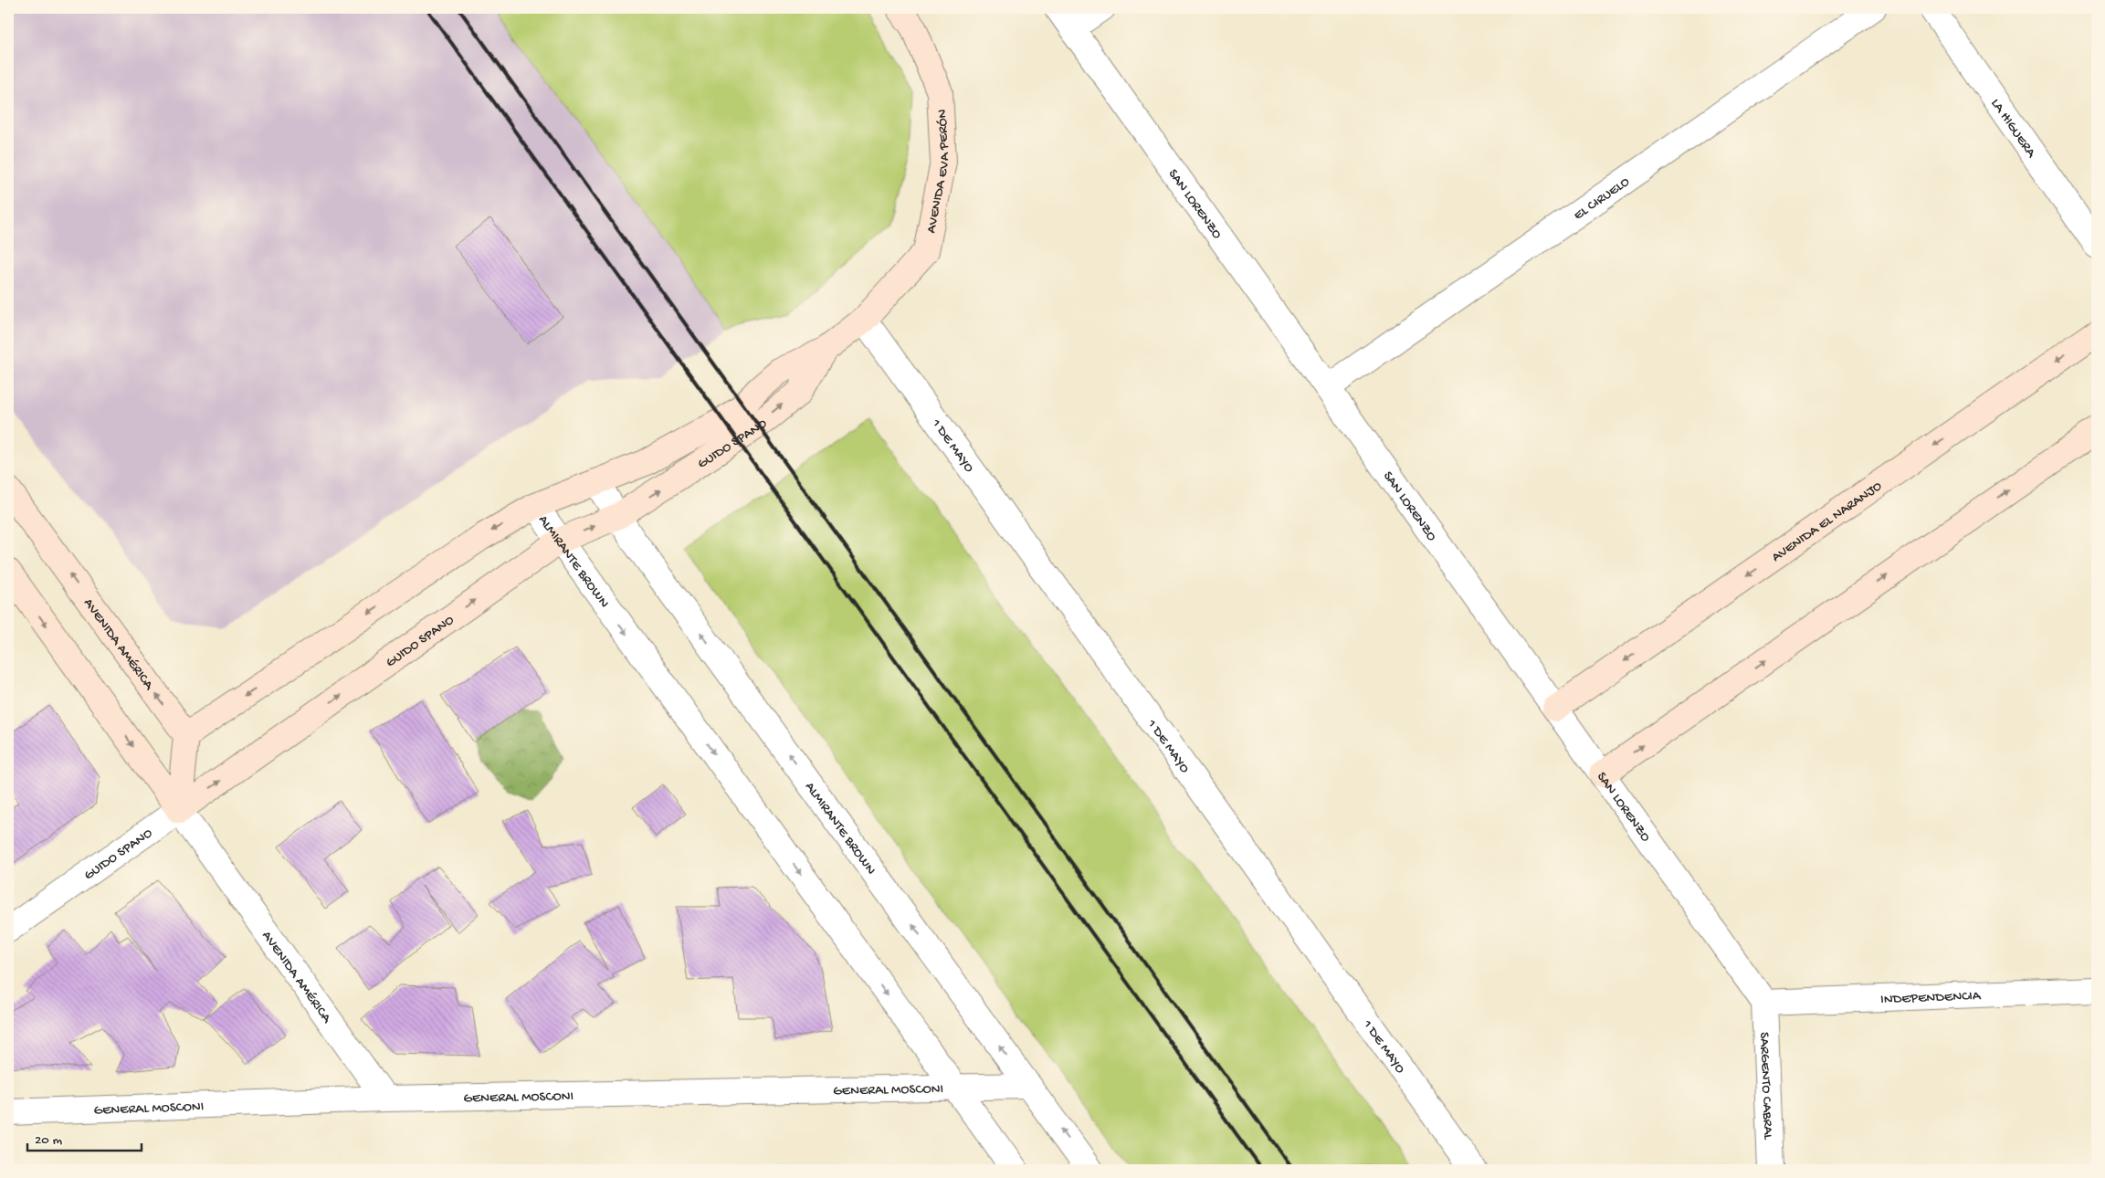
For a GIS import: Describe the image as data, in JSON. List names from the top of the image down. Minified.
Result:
{"streets":{"main road":["AVENIDA EVA PERÓN","GUIDO SPANO","AVENIDA EL NARANJO","AVENIDA AMÉRICA"],"street":["LA HIGUERA","EL CIRUELO","SAN LORENZO","1 DE MAYO","ALMIRANTE BROWN","INDEPENDENCIA","SARGENTO CABRAL","GENERAL MOSCONI"]},"crossings":[["AVENIDA EVA PERÓN","GUIDO SPANO"],["AVENIDA EVA PERÓN","1 DE MAYO"],["EL CIRUELO","SAN LORENZO"],["SAN LORENZO","AVENIDA EL NARANJO"],["SAN LORENZO","INDEPENDENCIA"],["SAN LORENZO","SARGENTO CABRAL"],["GUIDO SPANO","1 DE MAYO"],["GUIDO SPANO","ALMIRANTE BROWN"],["GUIDO SPANO","AVENIDA AMÉRICA"],["ALMIRANTE BROWN","GENERAL MOSCONI"],["AVENIDA AMÉRICA","GENERAL MOSCONI"],["INDEPENDENCIA","SARGENTO CABRAL"]],"scale_bar":"20 m"}
